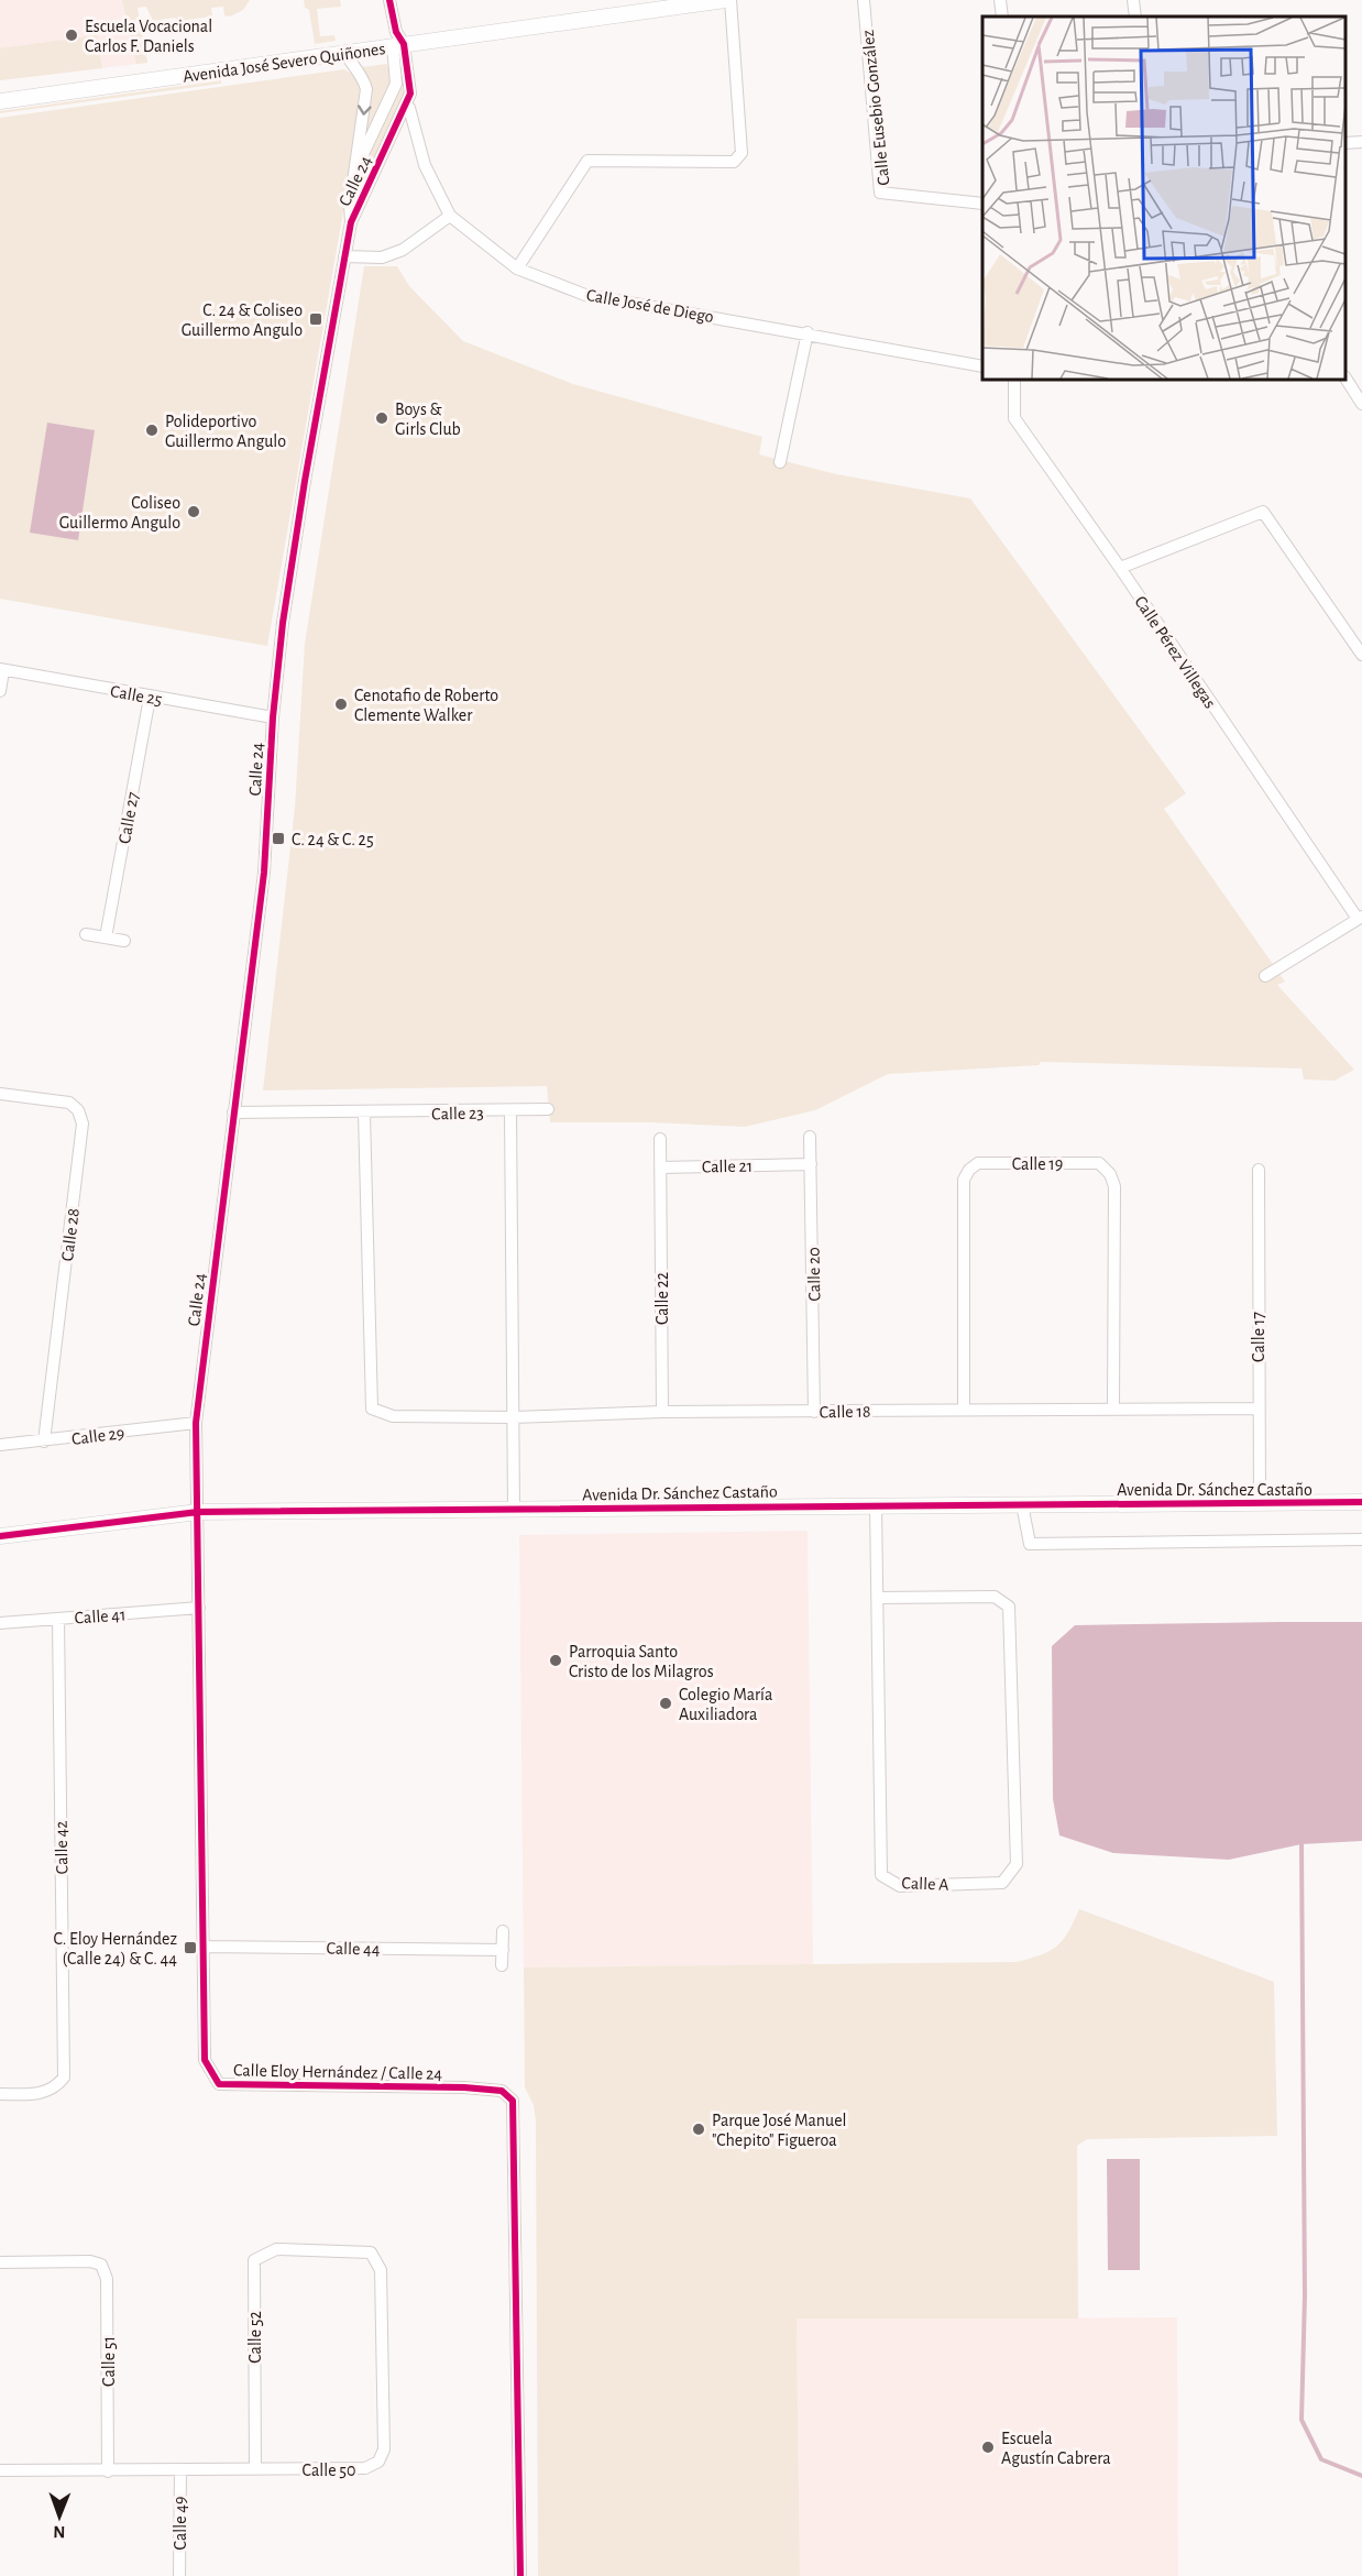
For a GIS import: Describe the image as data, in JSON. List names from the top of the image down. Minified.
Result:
{"streets":{"street":["Avenida José Severo Quiñones","Calle Eusebio González","Calle 24","Calle José de Diego","Calle Pérez Villegas","Calle 25","Calle 27","Calle 23","Calle 19","Calle 21","Calle 28","Calle 20","Calle 22","Calle 17","Calle 18","Calle 29","Avenida Dr. Sánchez Castaño","Calle 41","Calle 42","Calle A","Calle 44","Calle Eloy Hernández / Calle 24","Calle 52","Calle 51","Calle 50","Calle 49"]},"crossings":[["Avenida José Severo Quiñones","Calle 24"],["Calle 24","Calle 25"],["Calle 24","Calle 23"],["Calle 24","Calle 29"],["Calle 24","Avenida Dr. Sánchez Castaño"],["Calle 24","Calle Eloy Hernández / Calle 24"],["Calle 25","Calle 27"],["Calle 23","Calle 18"],["Calle 23","Avenida Dr. Sánchez Castaño"],["Calle 19","Calle 18"],["Calle 21","Calle 20"],["Calle 21","Calle 22"],["Calle 28","Calle 29"],["Calle 20","Calle 18"],["Calle 22","Calle 18"],["Calle 17","Calle 18"],["Calle 17","Avenida Dr. Sánchez Castaño"],["Avenida Dr. Sánchez Castaño","Calle A"],["Avenida Dr. Sánchez Castaño","Calle Eloy Hernández / Calle 24"],["Calle 41","Calle 42"],["Calle 41","Calle Eloy Hernández / Calle 24"],["Calle 44","Calle Eloy Hernández / Calle 24"],["Calle 52","Calle 50"],["Calle 51","Calle 50"],["Calle 50","Calle 49"]],"places":{"other":["Escuela Vocacional Carlos F. Daniels","Boys & Girls Club","Polideportivo Guillermo Angulo","Coliseo Guillermo Angulo","Cenotafio de Roberto Clemente Walker","Parroquia Santo Cristo de los Milagros","Colegio María Auxiliadora","Parque José Manuel \"Chepito\" Figueroa","Escuela Agustín Cabrera"],"transit":["C. 24 & Coliseo Guillermo Angulo","C. 24 & C. 25","C. Eloy Hernández (Calle 24) & C. 44"]},"north":"bottom"}
